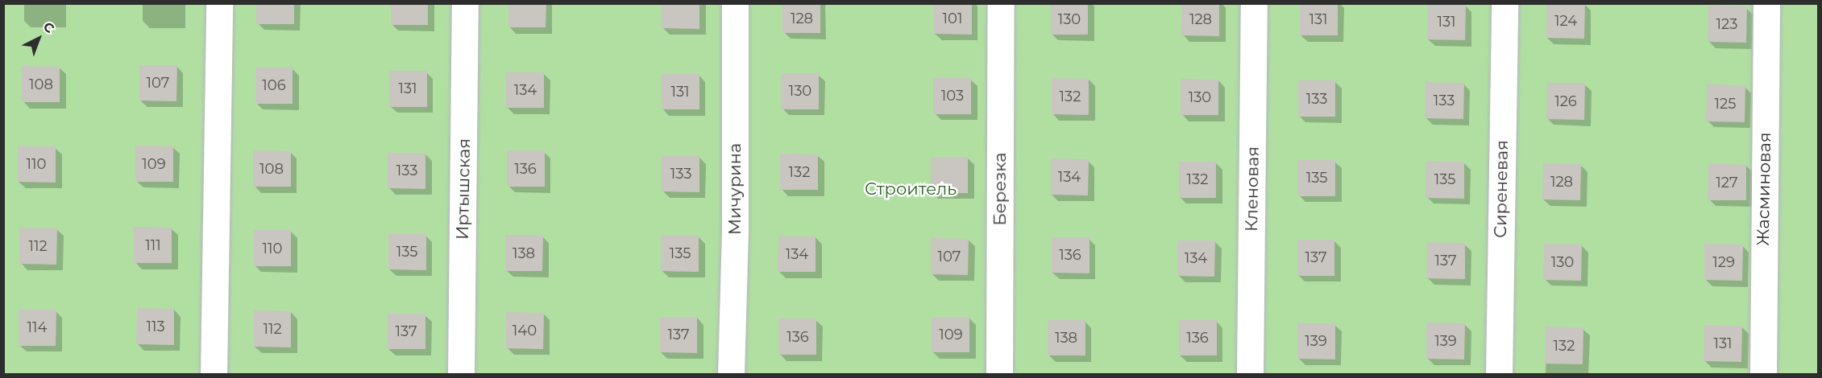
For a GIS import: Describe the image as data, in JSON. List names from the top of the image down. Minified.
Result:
{"streets":{"street":["Иртышская","Мичурина","Березка","Кленовая","Сиреневая","Жасминовая"]},"parks":["Строитель"],"house_numbers":["128","101","130","128","131","124","131","123","107","108","106","131","134","130","131","103","132","130","133","133","126","125","110","109","108","136","133","132","133","134","135","132","135","128","127","111","112","110","135","138","135","134","136","107","137","134","137","130","129","113","114","112","140","137","137","109","136","138","136","139","139","131","132"],"north":"top right"}
